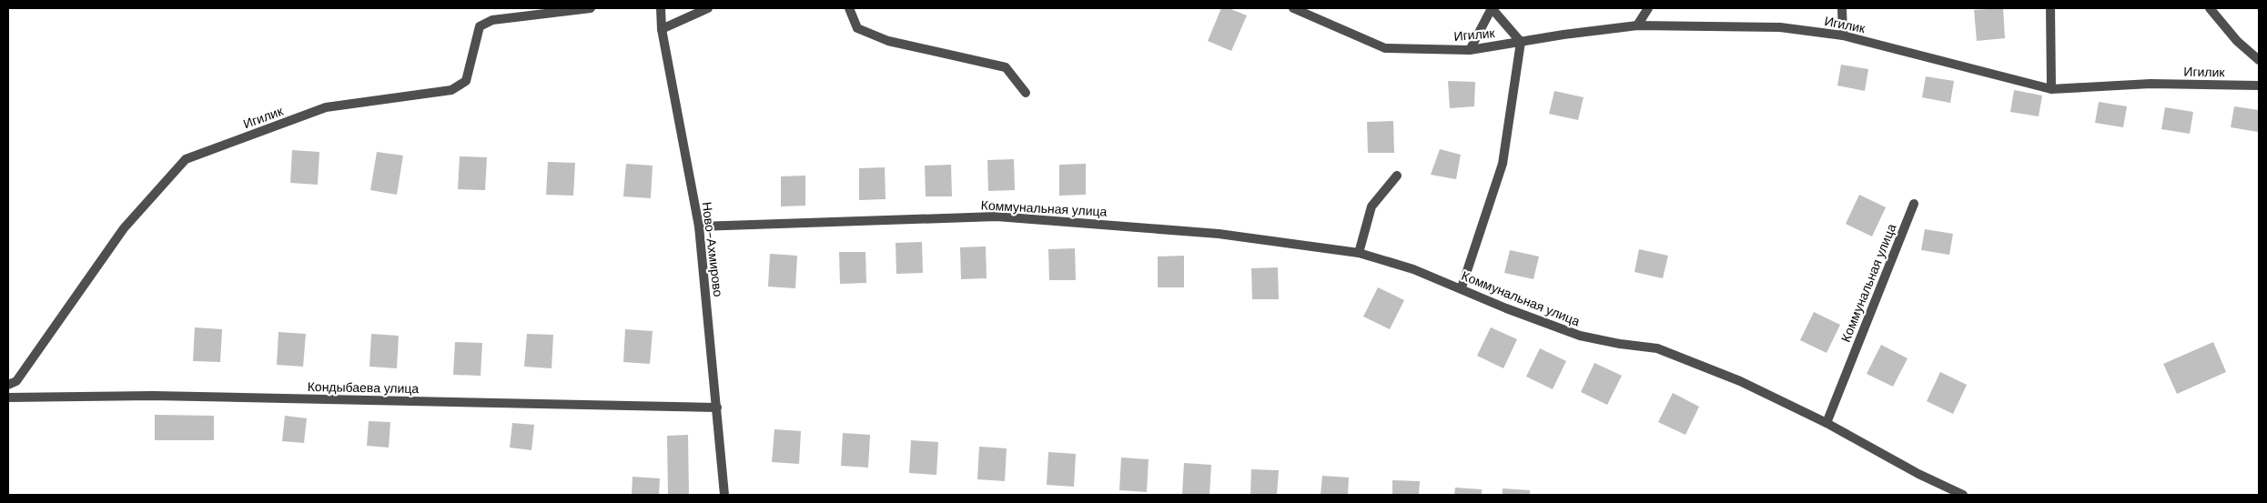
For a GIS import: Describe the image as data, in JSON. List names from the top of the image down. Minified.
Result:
{"streets":{"street":["Игилик","Коммунальная улица","Ново-Ахмирово","Кондыбаева улица"]},"crossings":[["Коммунальная улица","Ново-Ахмирово"],["Ново-Ахмирово","Кондыбаева улица"]]}
